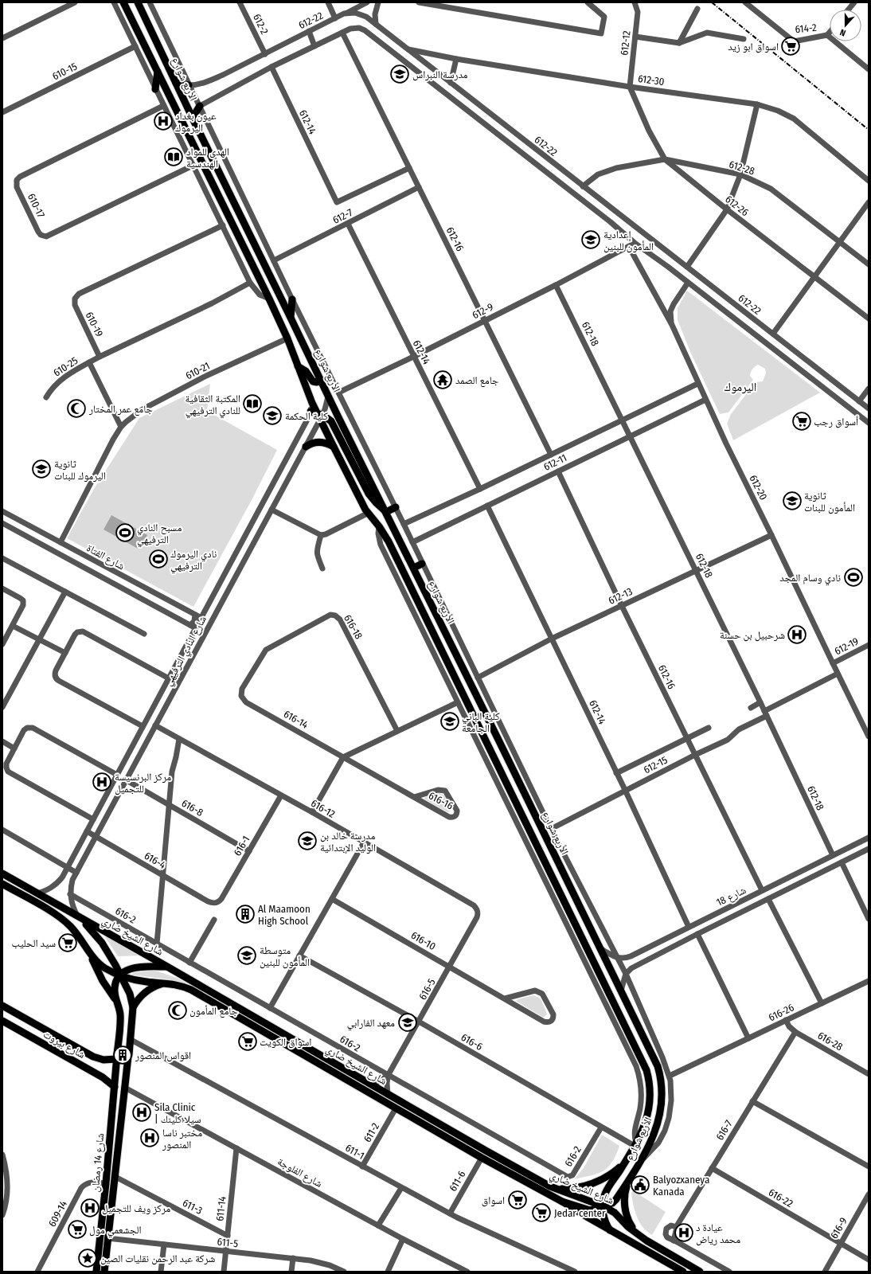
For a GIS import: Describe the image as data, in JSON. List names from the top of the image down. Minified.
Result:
{"streets":{"main road":["الأربع شوارع","شارع الشيخ ضاري","شارع بيروت","شارع 14 رمضان"],"street":["612-22","612-2","614-2","612-12","610-15","612-30","612-14","612-28","610-17","612-26","612-7","612-16","612-9","610-19","612-18","610-25","610-21","612-11","612-20","شارع الفتاة","612-13","616-18","612-19","شارع النادي الترفيهي","616-14","612-15","616-16","616-8","616-12","616-1","616-4","شارع 18","616-2","616-10","616-5","616-26","616-28","616-6","616-7","611-2","611-1","شارع الفلوجة","611-6","616-22","611-3","611-14","609-14","616-9","611-5"]},"crossings":[["612-22","612-2"],["612-22","612-30"],["612-22","612-14"],["612-22","612-16"],["612-22","612-9"],["612-12","612-30"],["الأربع شوارع","610-21"],["الأربع شوارع","شارع النادي الترفيهي"],["الأربع شوارع","شارع الشيخ ضاري"],["الأربع شوارع","616-6"],["612-14","612-7"],["612-14","612-9"],["612-14","612-11"],["612-14","612-13"],["612-14","612-15"],["612-14","شارع 18"],["612-28","612-26"],["612-7","612-16"],["612-16","612-9"],["612-16","612-11"],["612-16","612-13"],["612-16","612-15"],["612-16","شارع 18"],["612-9","612-18"],["612-9","612-20"],["610-19","610-25"],["612-18","612-11"],["612-18","612-13"],["612-18","612-15"],["612-18","شارع 18"],["610-21","شارع الفتاة"],["612-11","612-20"],["612-20","612-13"],["612-20","612-19"],["612-20","612-15"],["شارع الفتاة","شارع النادي الترفيهي"],["616-18","616-14"],["شارع النادي الترفيهي","616-8"],["شارع النادي الترفيهي","616-12"],["شارع النادي الترفيهي","616-4"],["شارع النادي الترفيهي","616-2"],["شارع النادي الترفيهي","شارع الشيخ ضاري"],["شارع النادي الترفيهي","شارع 14 رمضان"],["616-14","616-16"],["616-8","616-1"],["616-12","616-1"],["616-12","616-5"],["616-1","616-4"],["616-2","616-5"],["616-2","616-6"],["شارع الشيخ ضاري","611-2"],["شارع الشيخ ضاري","شارع 14 رمضان"],["شارع الشيخ ضاري","611-6"],["616-10","616-5"],["616-5","616-6"],["616-26","616-28"],["616-28","616-7"],["شارع بيروت","شارع 14 رمضان"],["616-7","616-22"],["611-2","611-1"],["611-1","شارع 14 رمضان"],["611-1","611-6"],["شارع 14 رمضان","شارع الفلوجة"],["شارع 14 رمضان","611-3"],["شارع 14 رمضان","609-14"],["شارع 14 رمضان","611-5"],["شارع الفلوجة","611-14"],["616-22","616-9"],["611-3","611-14"],["611-14","611-5"]],"districts":["اليرموك"],"places":{"supermarket":["اسواق ابو زيد","أسواق رجب","سيد الحليب","اسواق الكويت","اسواق","Jedar center","الجشعمي مول"],"school or university":["مدرسة النبراس","إعدادية المأمون للبنين","كلية الحكمة","ثانوية اليرموك للبنات","ثانوية المأمون للبنات","كلية الباني الجامعة","مدرسة خالد بن الوليد الإبتدائية","متوسطة المأمون للبنين","معهد الفارابي"],"hospital":["عيون بغداد اليرموك","شرحبيل بن حسنة","مركز البرنسيسة للتجميل","Sila Clinic | سيلا كلينك","مختبر ناسا المنصور","مركز ويف للتجميل","عيادة د محمد رياض"],"library":["الهدى للمواد الهندسية","المكتبة الثقافية للنادي الترفيهي"],"temple":["جامع الصمد"],"mosque":["جامع عمر المختار","جامع المأمون"],"sports":["مسبح النادي الترفيهي","نادي اليرموك الترفيهي","نادي وسام المجد"],"building":["Al Maamoon High School","اقواس المنصور"],"public building":["Balyozxaneya Kanada"],"place":["شركة عبد الرحمن نقليات الصين"]},"north":"bottom"}
